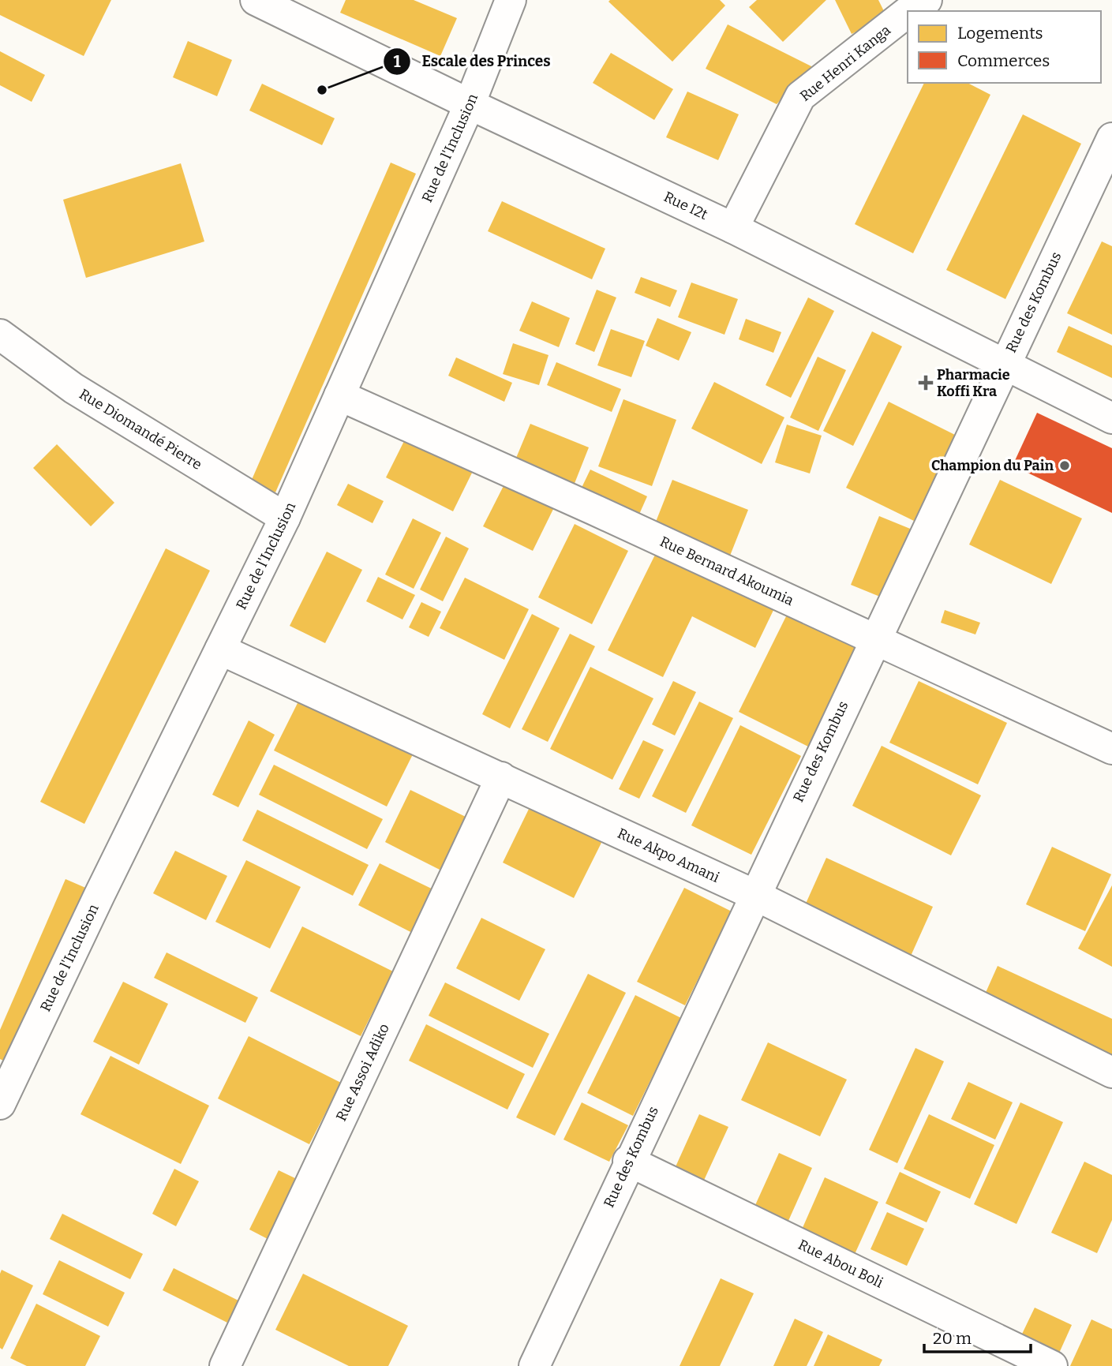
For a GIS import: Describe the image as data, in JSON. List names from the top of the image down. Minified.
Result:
{"streets":{"street":["Rue Henri Kanga","Rue de l'Inclusion","Rue I2t","Rue des Kombus","Rue Diomandé Pierre","Rue Bernard Akoumia","Rue Akpo Amani","Rue Assoi Adiko","Rue Abou Boli"]},"crossings":[["Rue Henri Kanga","Rue I2t"],["Rue de l'Inclusion","Rue I2t"],["Rue de l'Inclusion","Rue Diomandé Pierre"],["Rue de l'Inclusion","Rue Bernard Akoumia"],["Rue de l'Inclusion","Rue Akpo Amani"],["Rue I2t","Rue des Kombus"],["Rue des Kombus","Rue Bernard Akoumia"],["Rue des Kombus","Rue Akpo Amani"],["Rue des Kombus","Rue Abou Boli"],["Rue Akpo Amani","Rue Assoi Adiko"]],"places":{"other":["Escale des Princes","Champion du Pain"],"health":["Pharmacie Koffi Kra"]},"legend":["Logements","Commerces"],"scale_bar":"20 m"}
